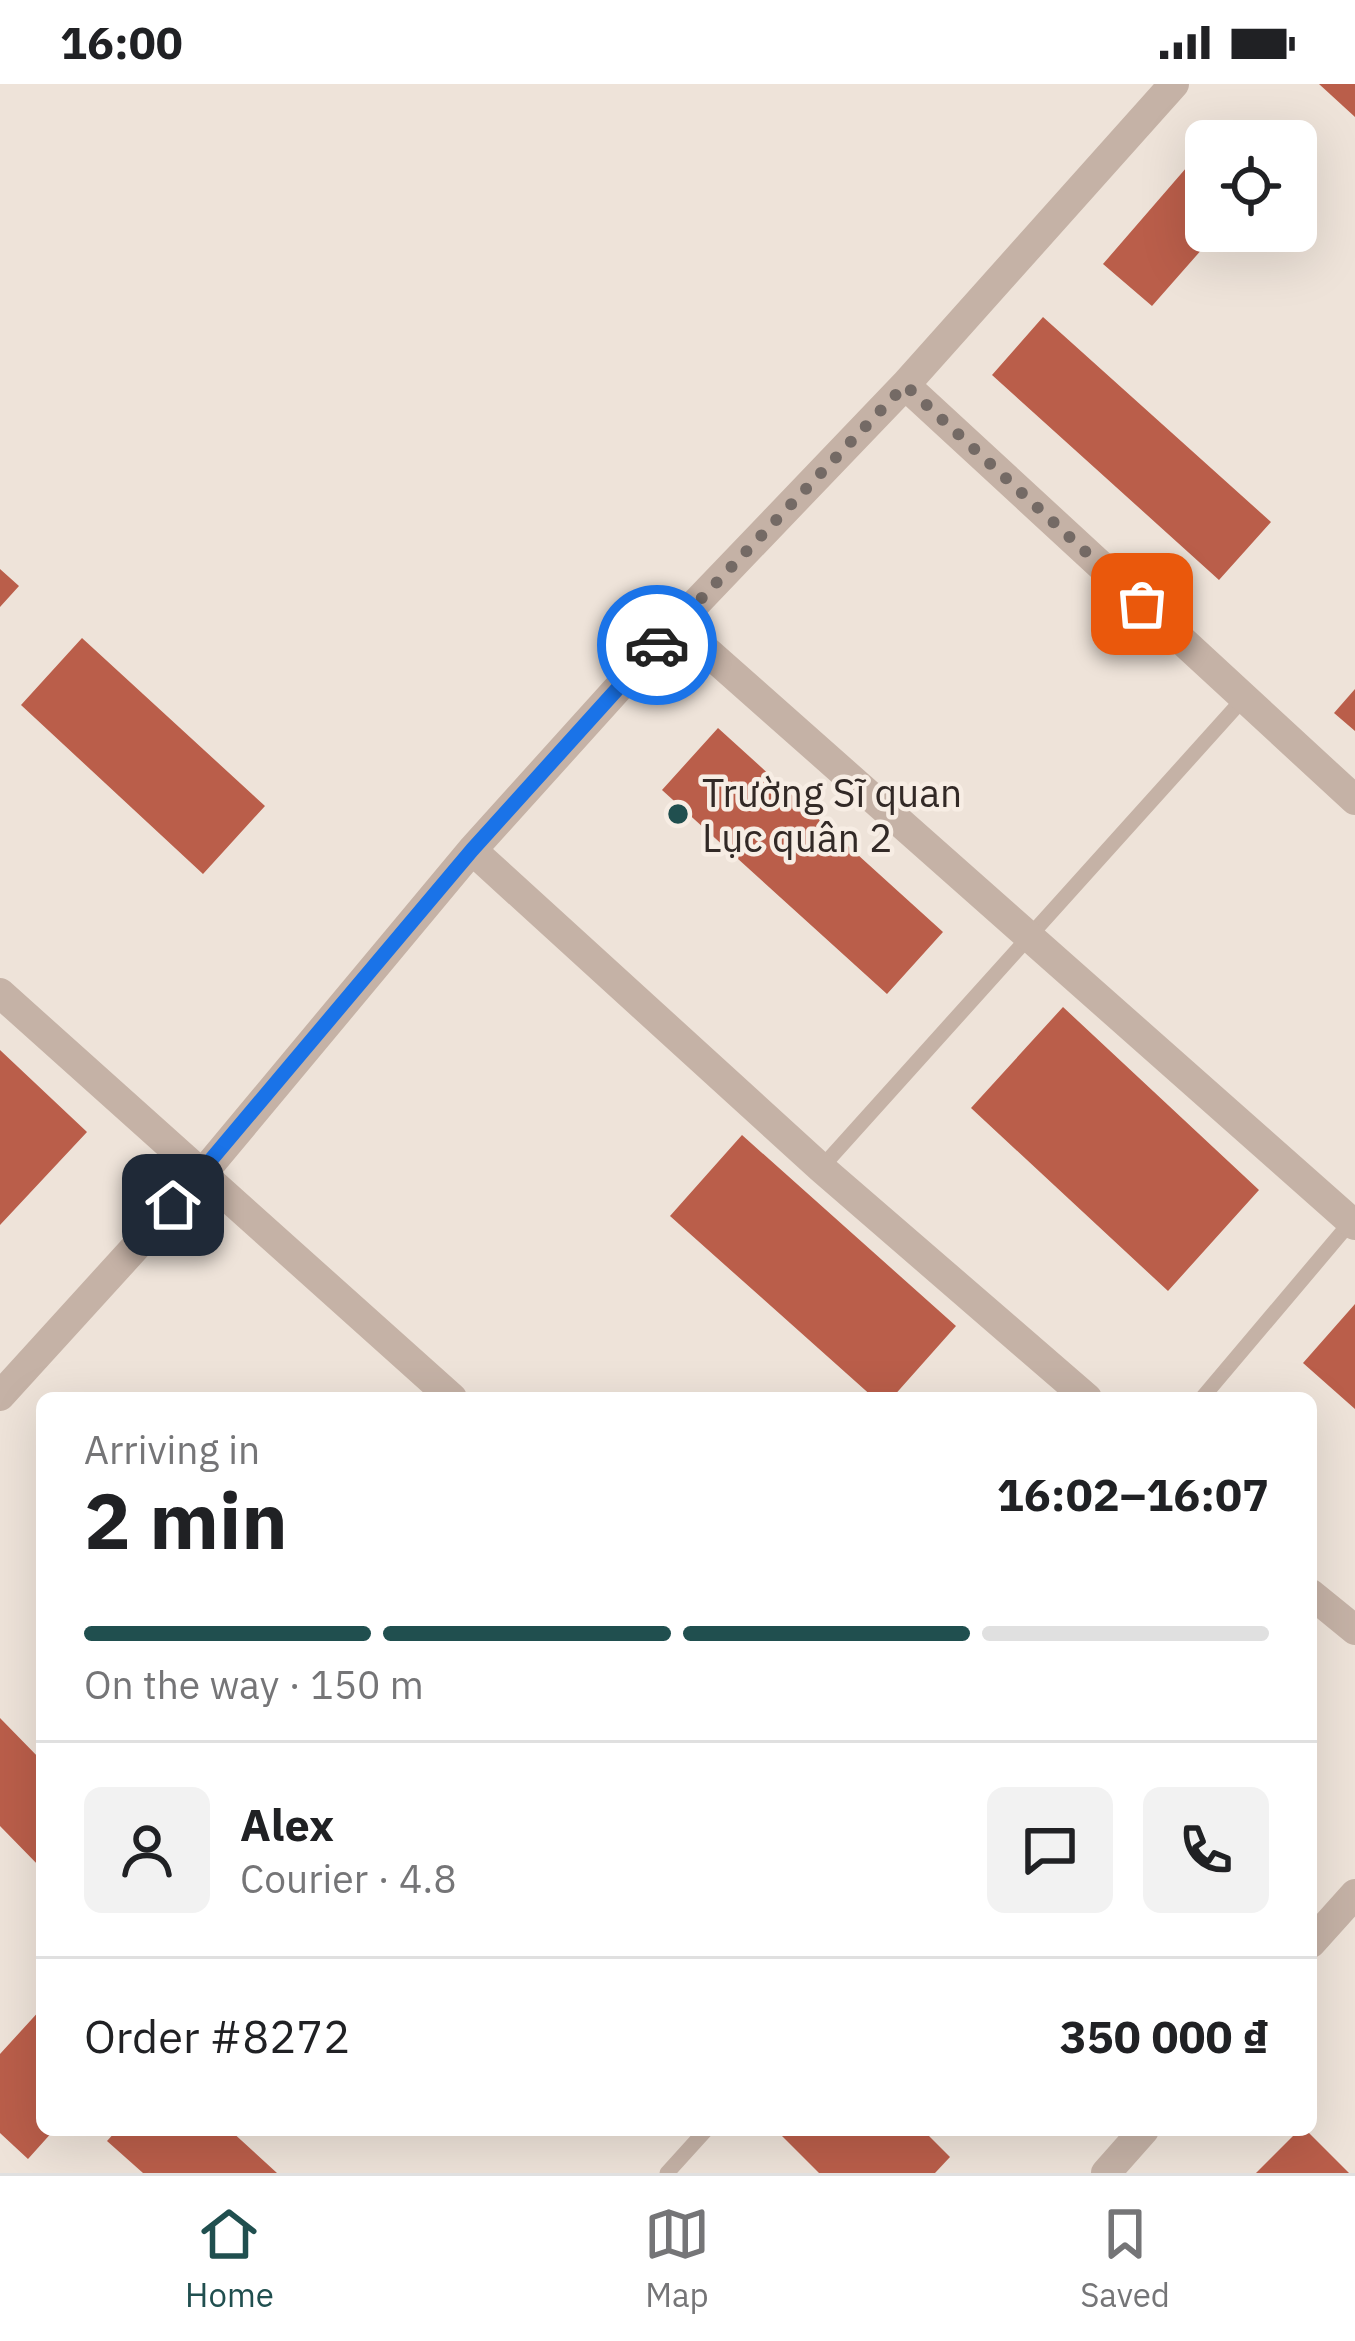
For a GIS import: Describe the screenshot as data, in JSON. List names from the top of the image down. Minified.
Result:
{"places":["Trường Sĩ quan Lục quân 2"],"page":{"status":"16:00","heading":["2 min","Arriving in","16:02–16:07"],"panel":["Alex","Courier · 4.8","Order #8272","350 000 ₫"],"bar":"On the way · 150 m","tabs":["Home","Map","Saved"]}}
